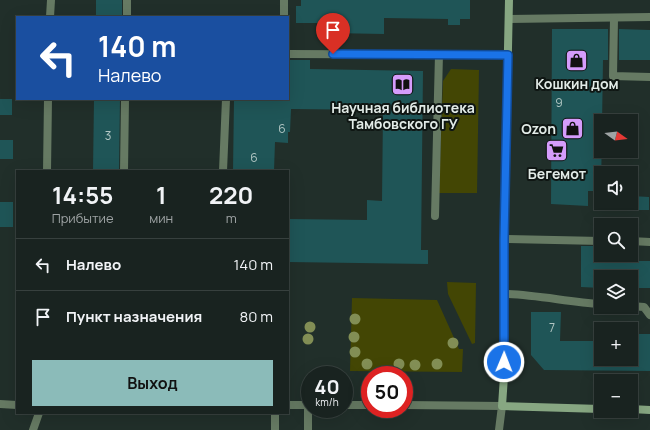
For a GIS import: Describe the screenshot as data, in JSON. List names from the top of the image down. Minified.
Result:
{"places":{"shop":["Кошкин дом","Ozon"],"library":["Научная библиотека Тамбовского ГУ"],"supermarket":["Бегемот"]},"house_numbers":["9","6","3","6","7"],"north":"right","page":{"turn":["140 m","Налево"],"map_buttons":["+","−"],"eta":["14:55","Прибытие","1","мин","220","m"],"list":[{"name":"Налево","value":"140 m"},{"name":"Пункт назначения","value":"80 m"}],"buttons":"Выход","speed":"40 km/h","limit":"50"}}
